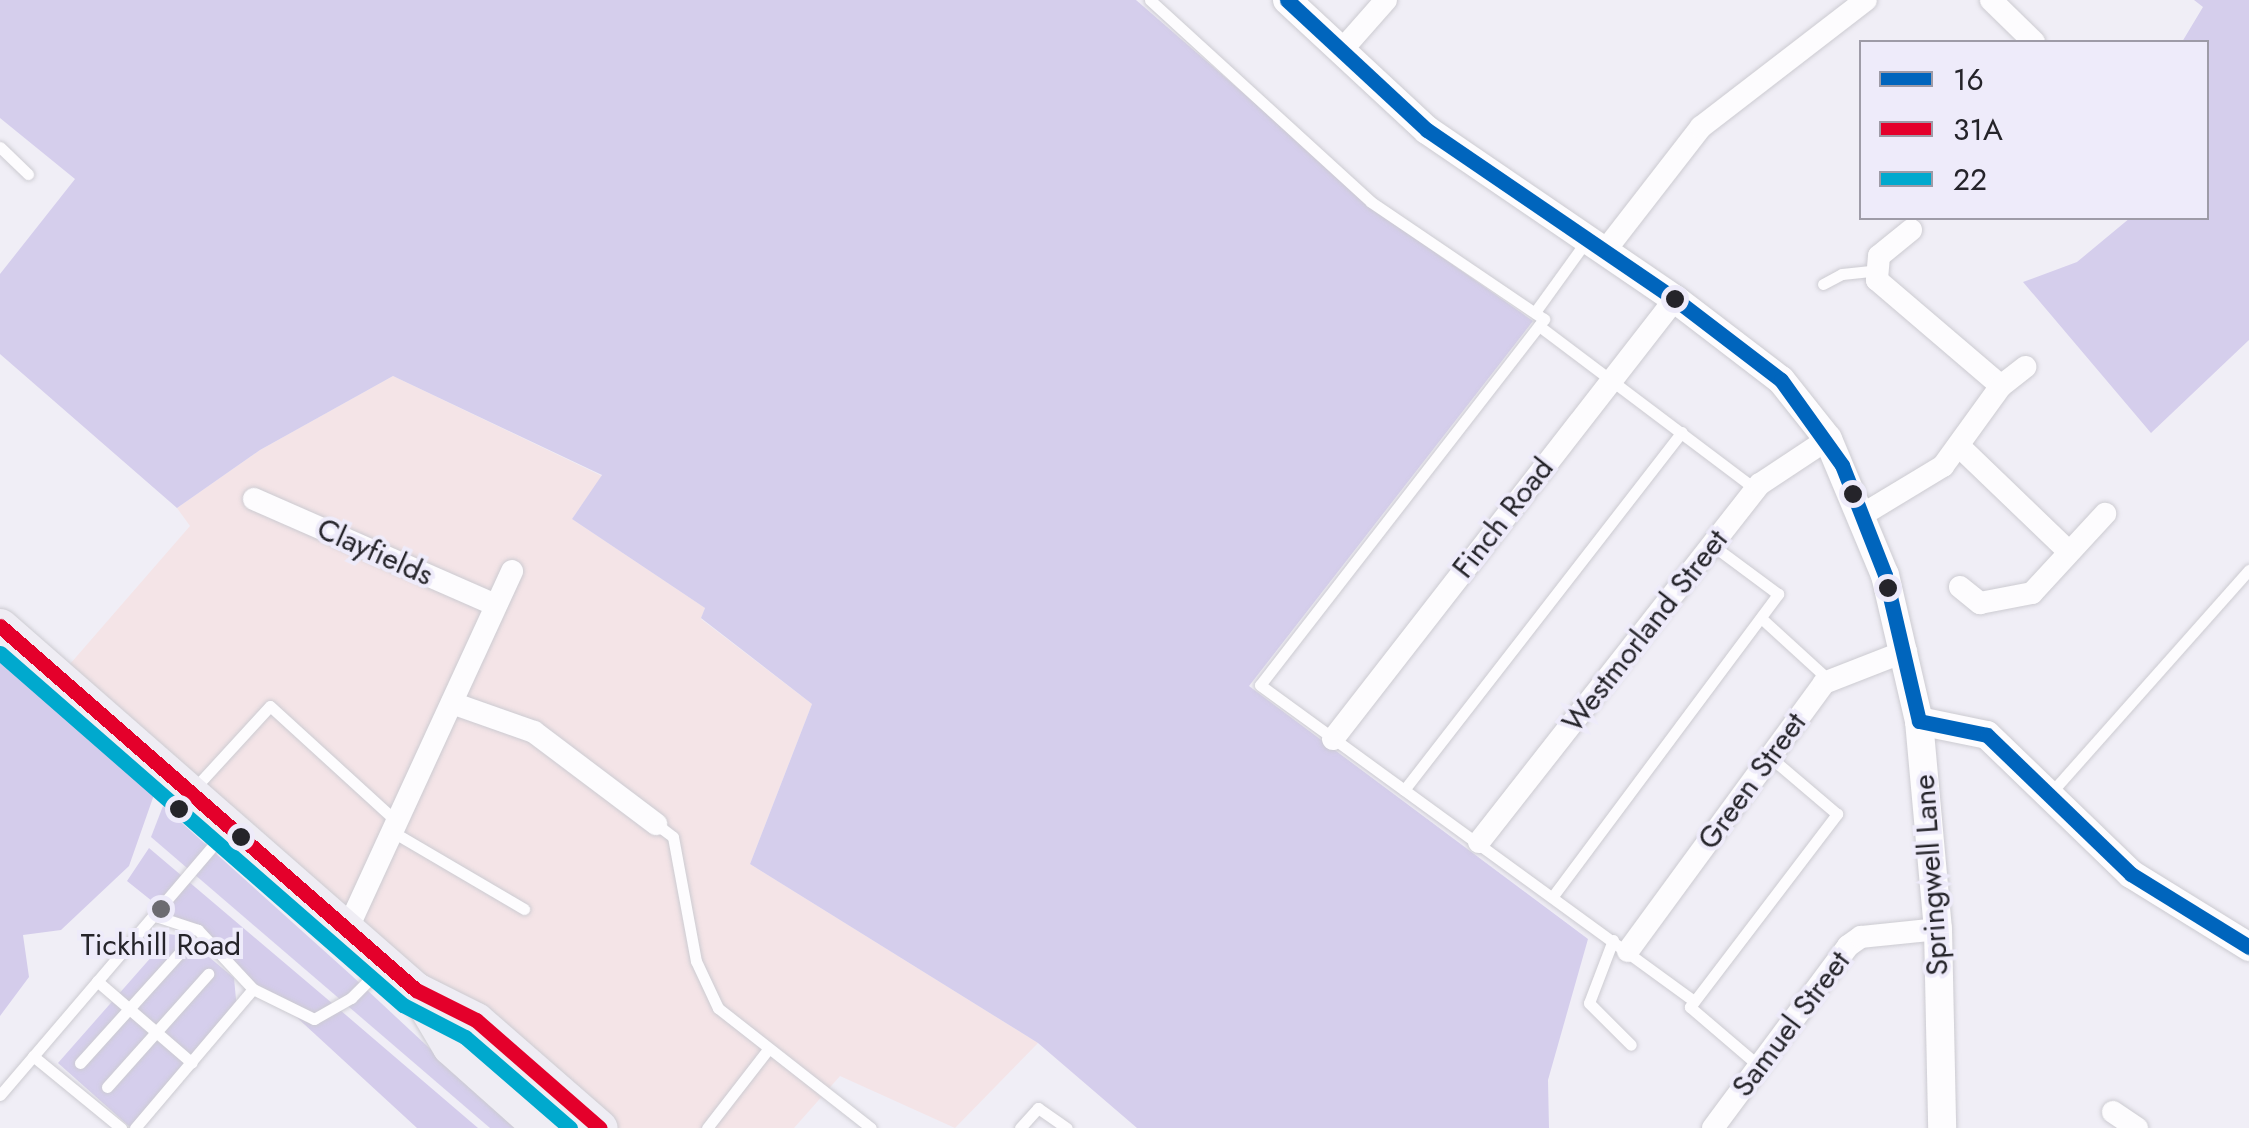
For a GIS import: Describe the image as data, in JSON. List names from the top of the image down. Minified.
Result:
{"streets":{"street":["Finch Road","Clayfields","Westmorland Street","Green Street","Springwell Lane","Samuel Street"]},"crossings":[["Finch Road","Springwell Lane"],["Westmorland Street","Springwell Lane"],["Springwell Lane","Samuel Street"]],"places":["Tickhill Road"],"lines":["transit line 16","transit line 31A","transit line 22"],"legend":["16","31A","22"]}
